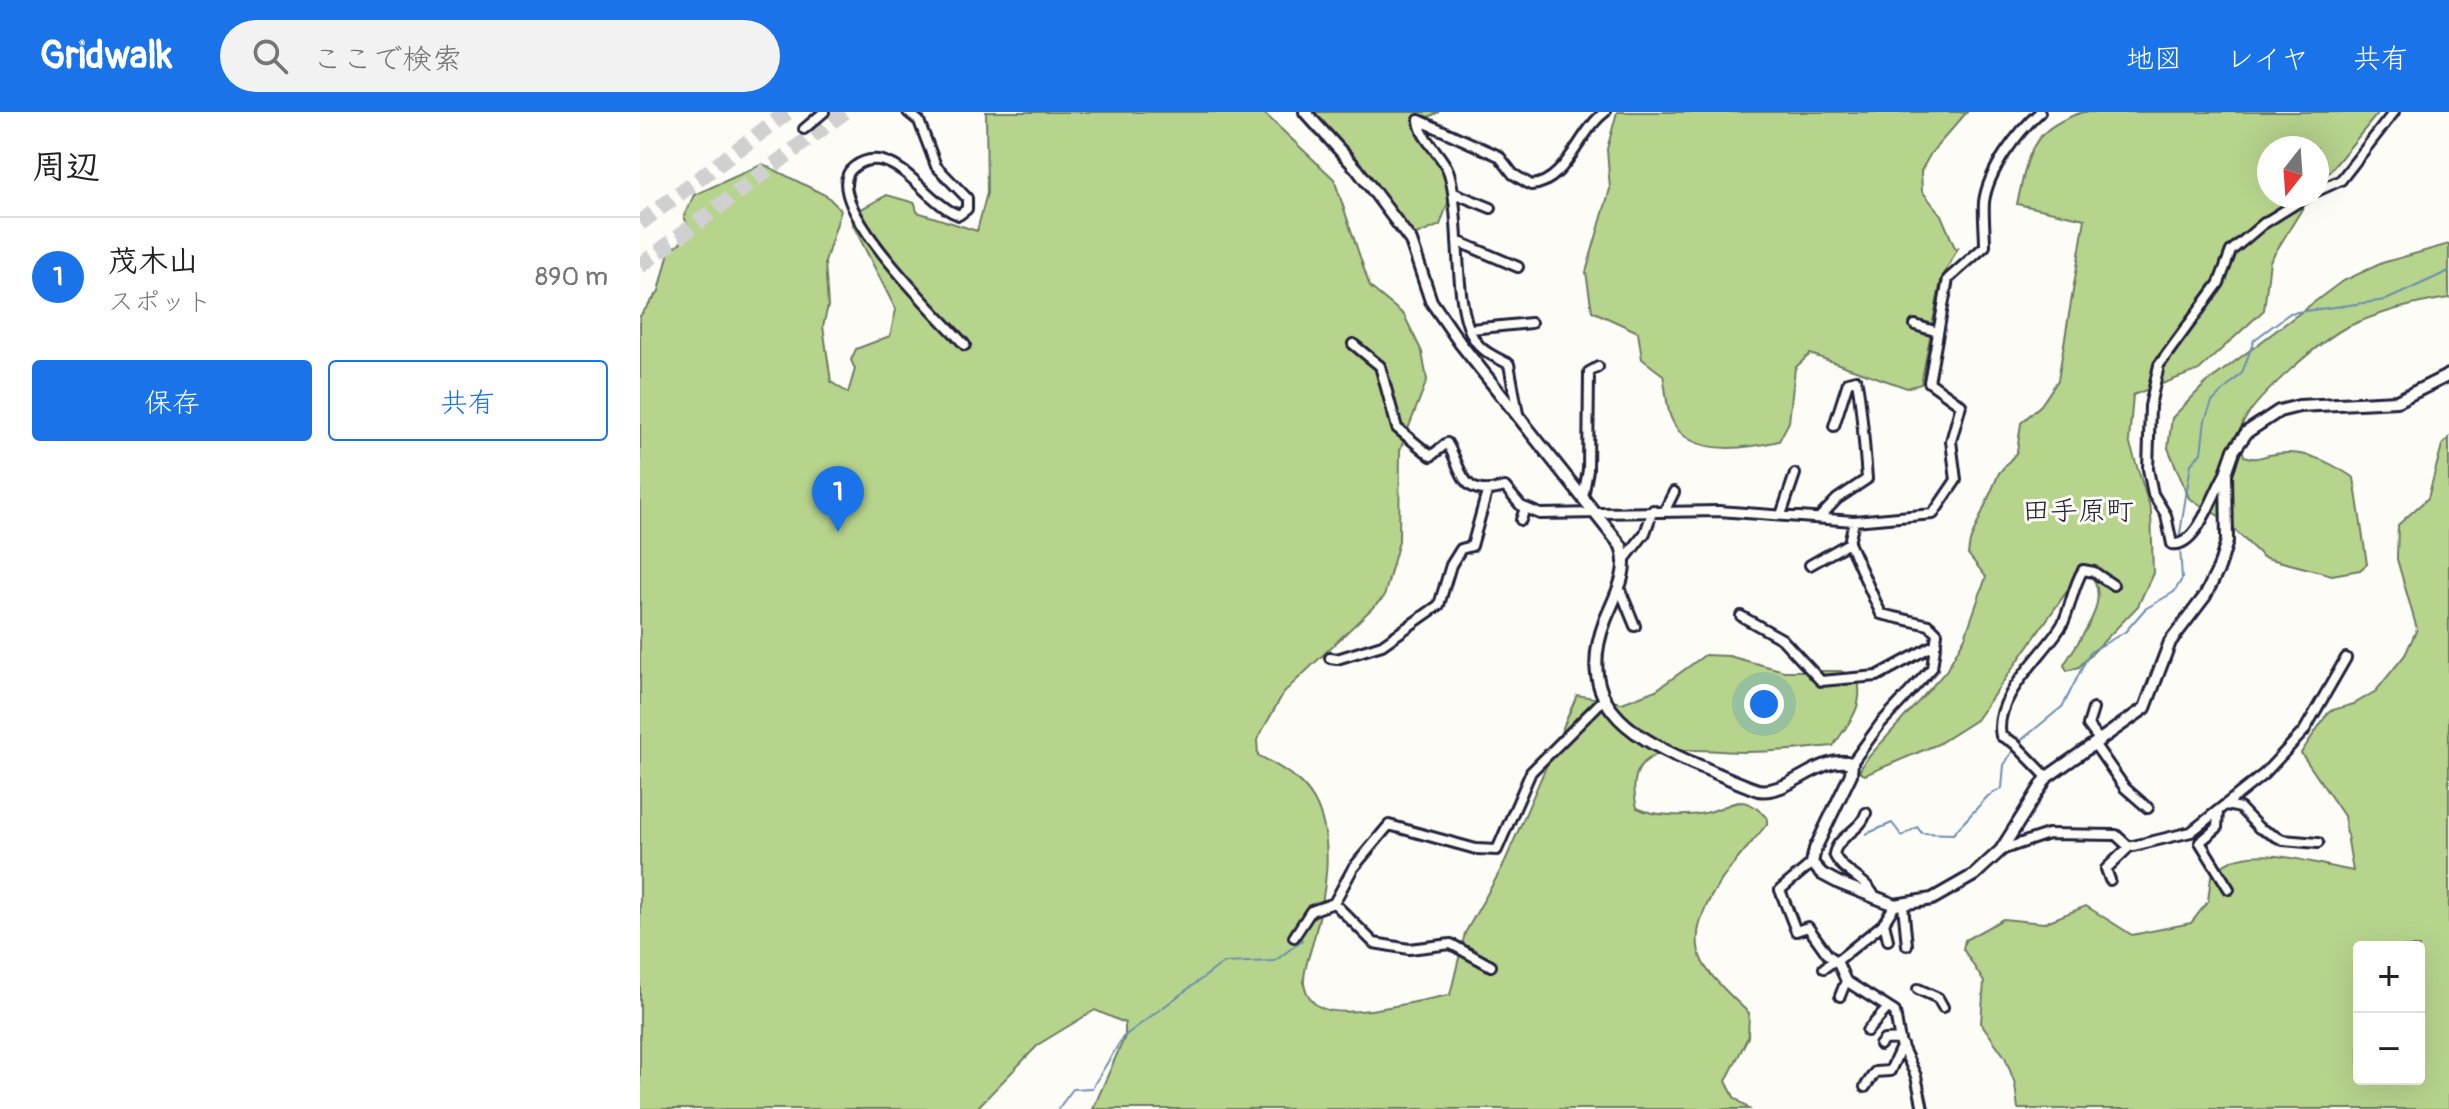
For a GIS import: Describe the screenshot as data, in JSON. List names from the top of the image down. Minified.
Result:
{"districts":["田手原町"],"north":"bottom","page":{"header":"Gridwalk","search":"ここで検索","nav":["地図","レイヤ","共有"],"heading":"周辺","list":[{"mark":"1","name":"茂木山","note":"スポット","value":"890 m"}],"buttons":["保存","共有"],"pins":"1","map_buttons":["+","−"]}}
